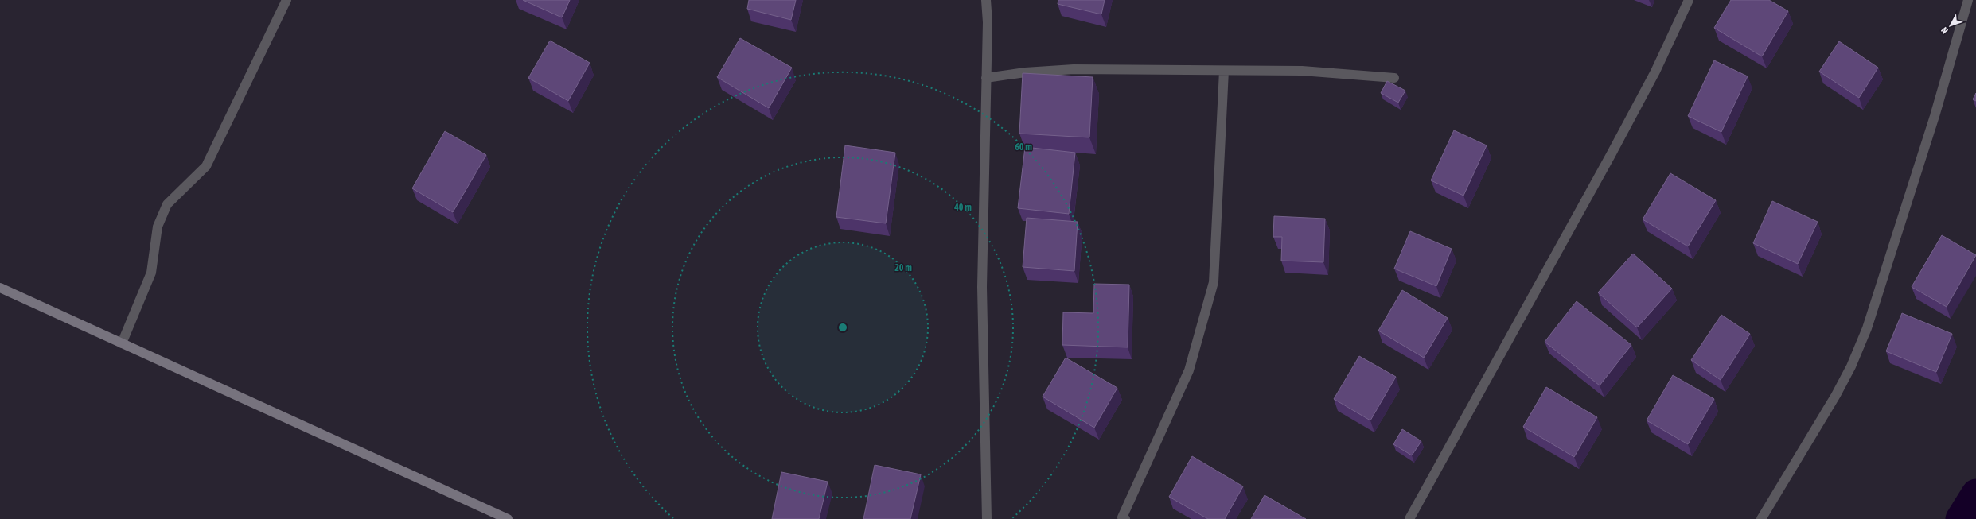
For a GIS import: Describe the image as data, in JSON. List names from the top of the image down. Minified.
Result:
{"north":"bottom left","rings":["60 m","40 m","20 m"]}
